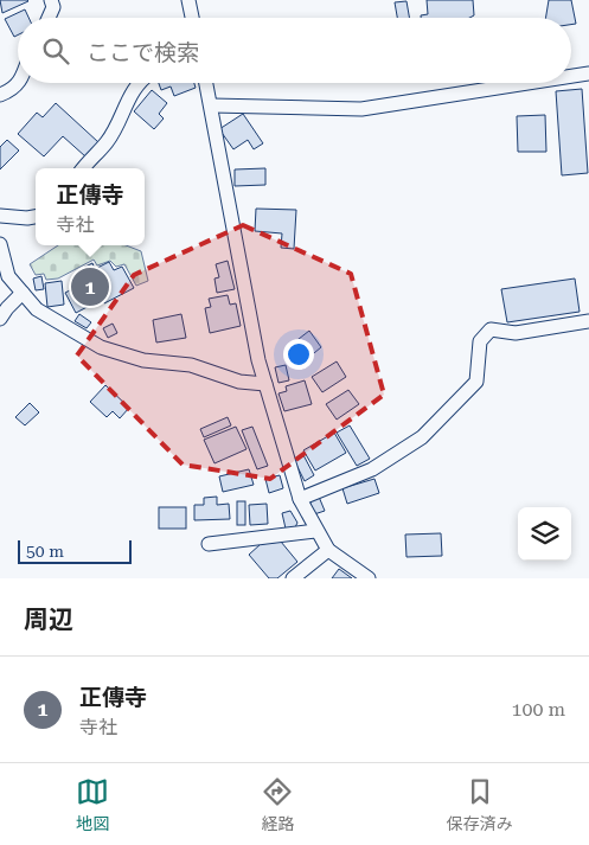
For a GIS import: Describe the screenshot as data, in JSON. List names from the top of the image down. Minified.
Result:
{"scale_bar":"50 m","page":{"search":"ここで検索","popup":["正傳寺","寺社"],"pins":"1","scale":"50 m","heading":"周辺","list":[{"mark":"1","name":"正傳寺","note":"寺社","value":"100 m"}],"nav":["地図","経路","保存済み"]}}
